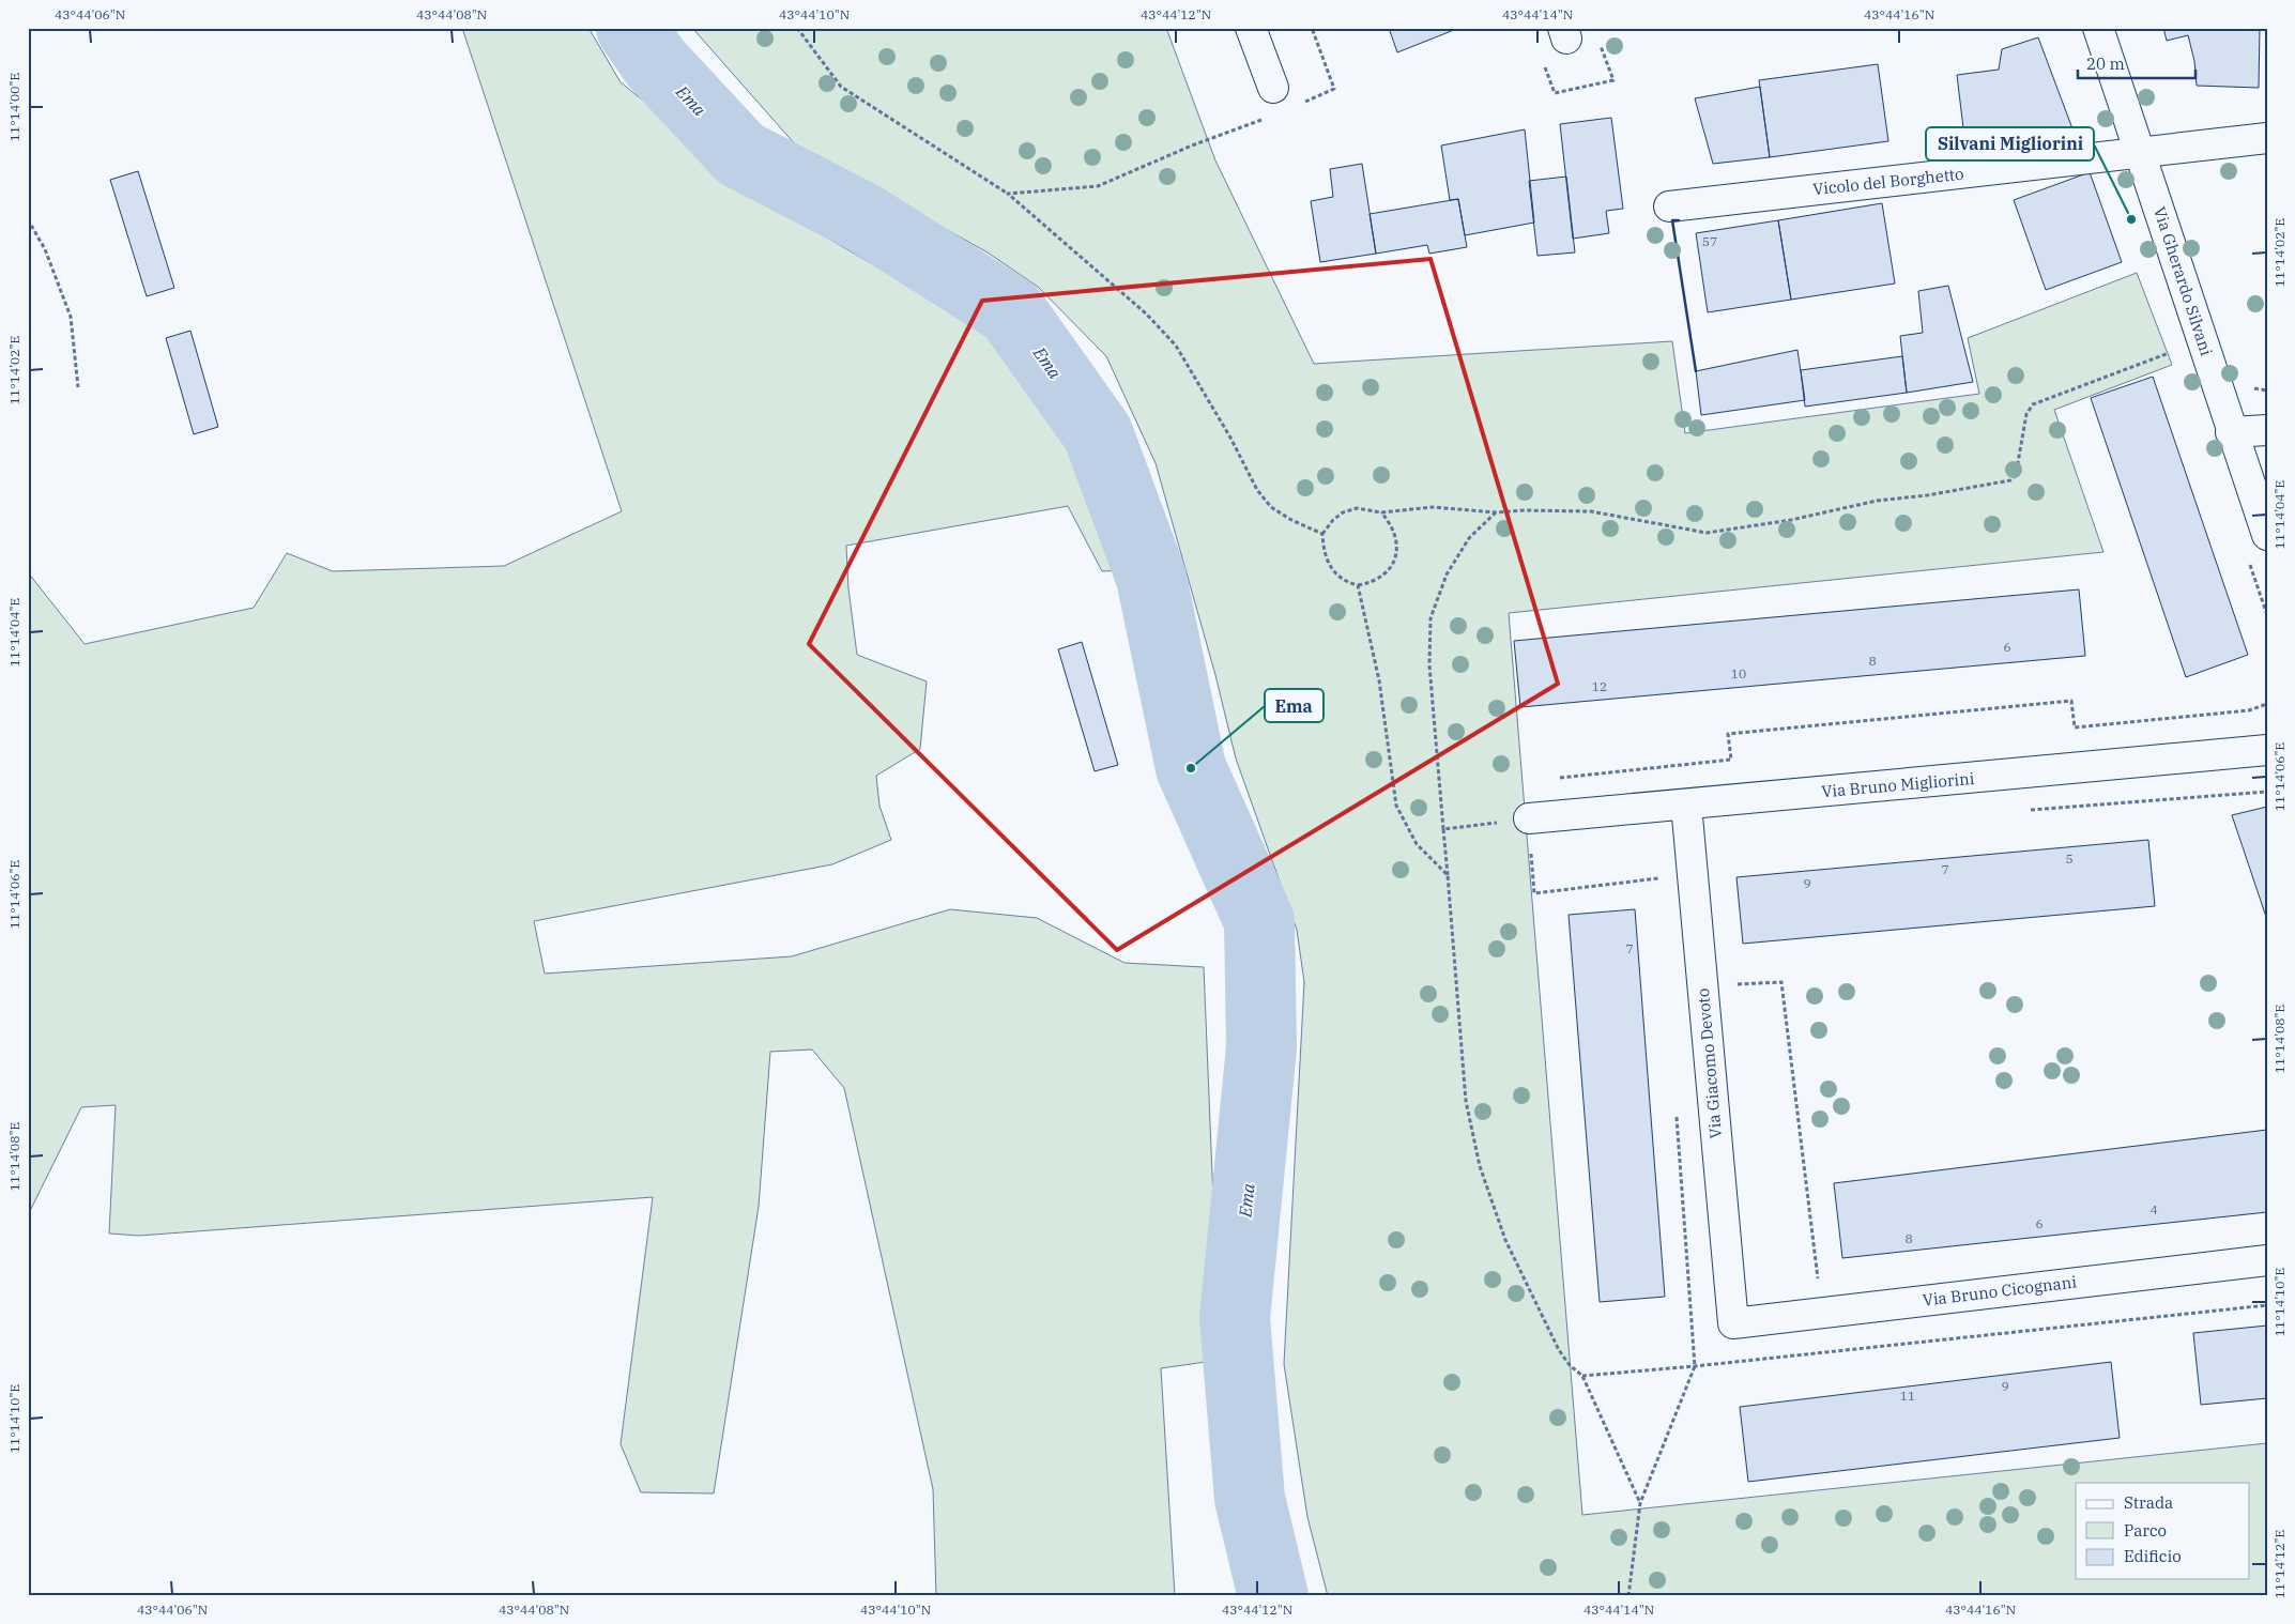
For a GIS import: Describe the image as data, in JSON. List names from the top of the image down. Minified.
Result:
{"streets":{"street":["Vicolo del Borghetto","Via Gherardo Silvani","Via Bruno Migliorini","Via Giacomo Devoto","Via Bruno Cicognani"]},"crossings":[["Vicolo del Borghetto","Via Gherardo Silvani"],["Via Bruno Migliorini","Via Giacomo Devoto"],["Via Giacomo Devoto","Via Bruno Cicognani"]],"water":["Ema"],"places":["Silvani Migliorini","Ema"],"house_numbers":["57","6","8","10","12","5","7","9","7","4","6","8","9","11"],"legend":["Strada","Parco","Edificio"],"scale_bar":"20 m","coordinates":["43°44'06\"N","43°44'08\"N","43°44'10\"N","43°44'12\"N","43°44'14\"N","43°44'16\"N","11°14'00\"E","11°14'02\"E","11°14'04\"E","11°14'06\"E","11°14'08\"E","11°14'10\"E","11°14'12\"E"]}
